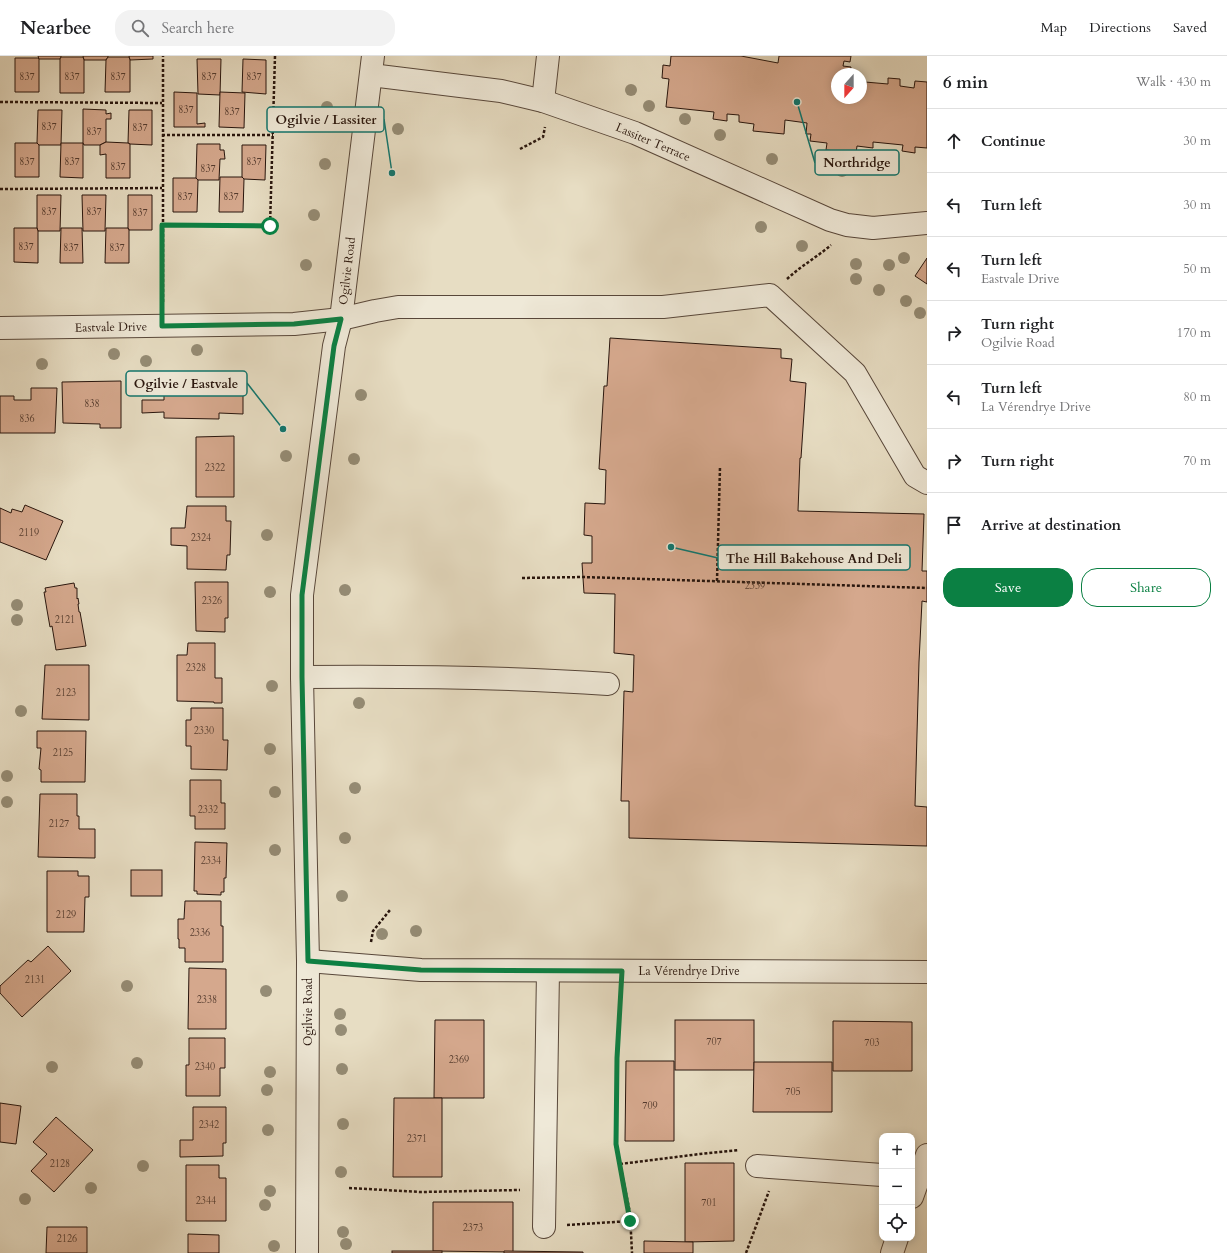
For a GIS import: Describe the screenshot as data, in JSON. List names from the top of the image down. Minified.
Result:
{"streets":{"street":["Lassiter Terrace","Ogilvie Road","Eastvale Drive","La Vérendrye Drive"]},"crossings":[["Lassiter Terrace","Ogilvie Road"],["Ogilvie Road","Eastvale Drive"],["Ogilvie Road","La Vérendrye Drive"]],"places":["Northridge","Ogilvie / Lassiter","Ogilvie / Eastvale","The Hill Bakehouse And Deli"],"house_numbers":["837","837","837","837","837","837","837","837","837","837","837","837","837","837","837","837","837","837","837","837","837","837","837","838","836","2322","2119","2324","2339","2326","2121","2328","2123","2330","2125","2332","2127","2334","2129","2336","2131","2338","707","703","2369","2340","705","709","2342","2371","2128","2344","701","2373","2126"],"north":"bottom","page":{"header":"Nearbee","search":"Search here","nav":["Map","Directions","Saved"],"heading":["6 min","Walk · 430 m"],"list":[["Continue","30 m"],["Turn left","30 m"],["Turn left","Eastvale Drive","50 m"],["Turn right","Ogilvie Road","170 m"],["Turn left","La Vérendrye Drive","80 m"],["Turn right","70 m"],"Arrive at destination"],"buttons":["Save","Share"],"map_buttons":["+","−"]}}
